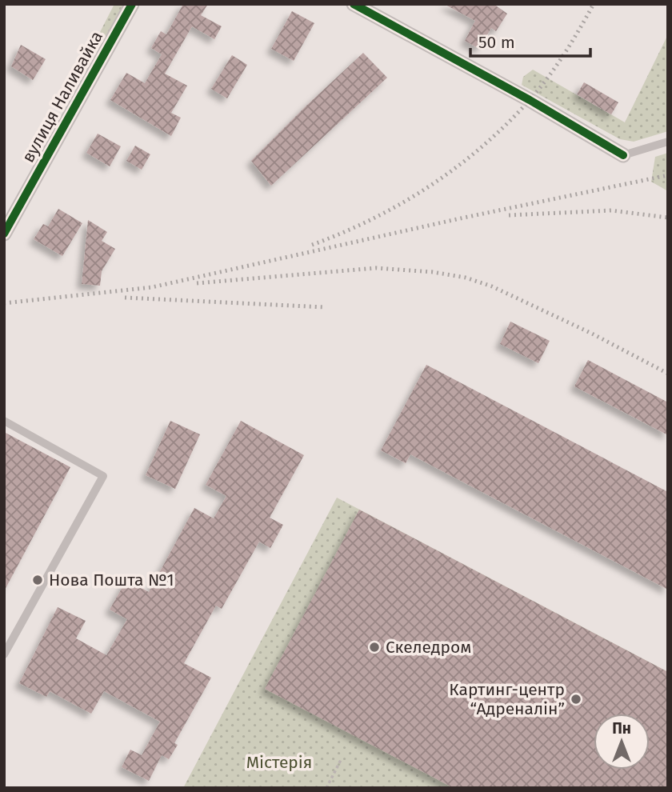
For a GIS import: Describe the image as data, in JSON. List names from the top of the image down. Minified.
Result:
{"streets":{"street":["вулиця Наливайка"]},"parks":["Містерія"],"places":["Нова Пошта №1","Скеледром","Картинг-центр “Адреналін”"],"scale_bar":"50 m","north":"top"}
